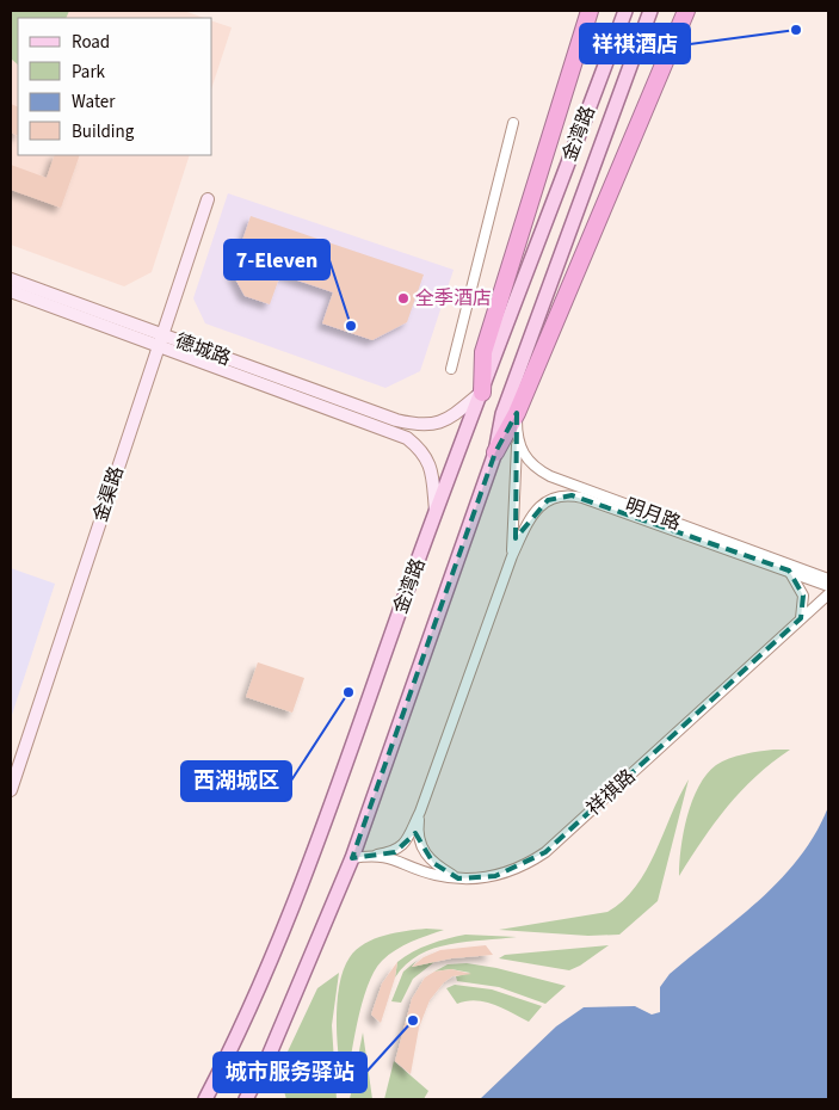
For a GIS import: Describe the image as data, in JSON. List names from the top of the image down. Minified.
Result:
{"streets":{"main road":["金湾路"],"street":["德城路","金渠路","明月路","祥祺路"]},"crossings":[["金湾路","祥祺路"],["德城路","金渠路"]],"places":["祥祺酒店","全季酒店","7-Eleven","西湖城区","城市服务驿站"],"legend":["Road","Park","Water","Building"]}
